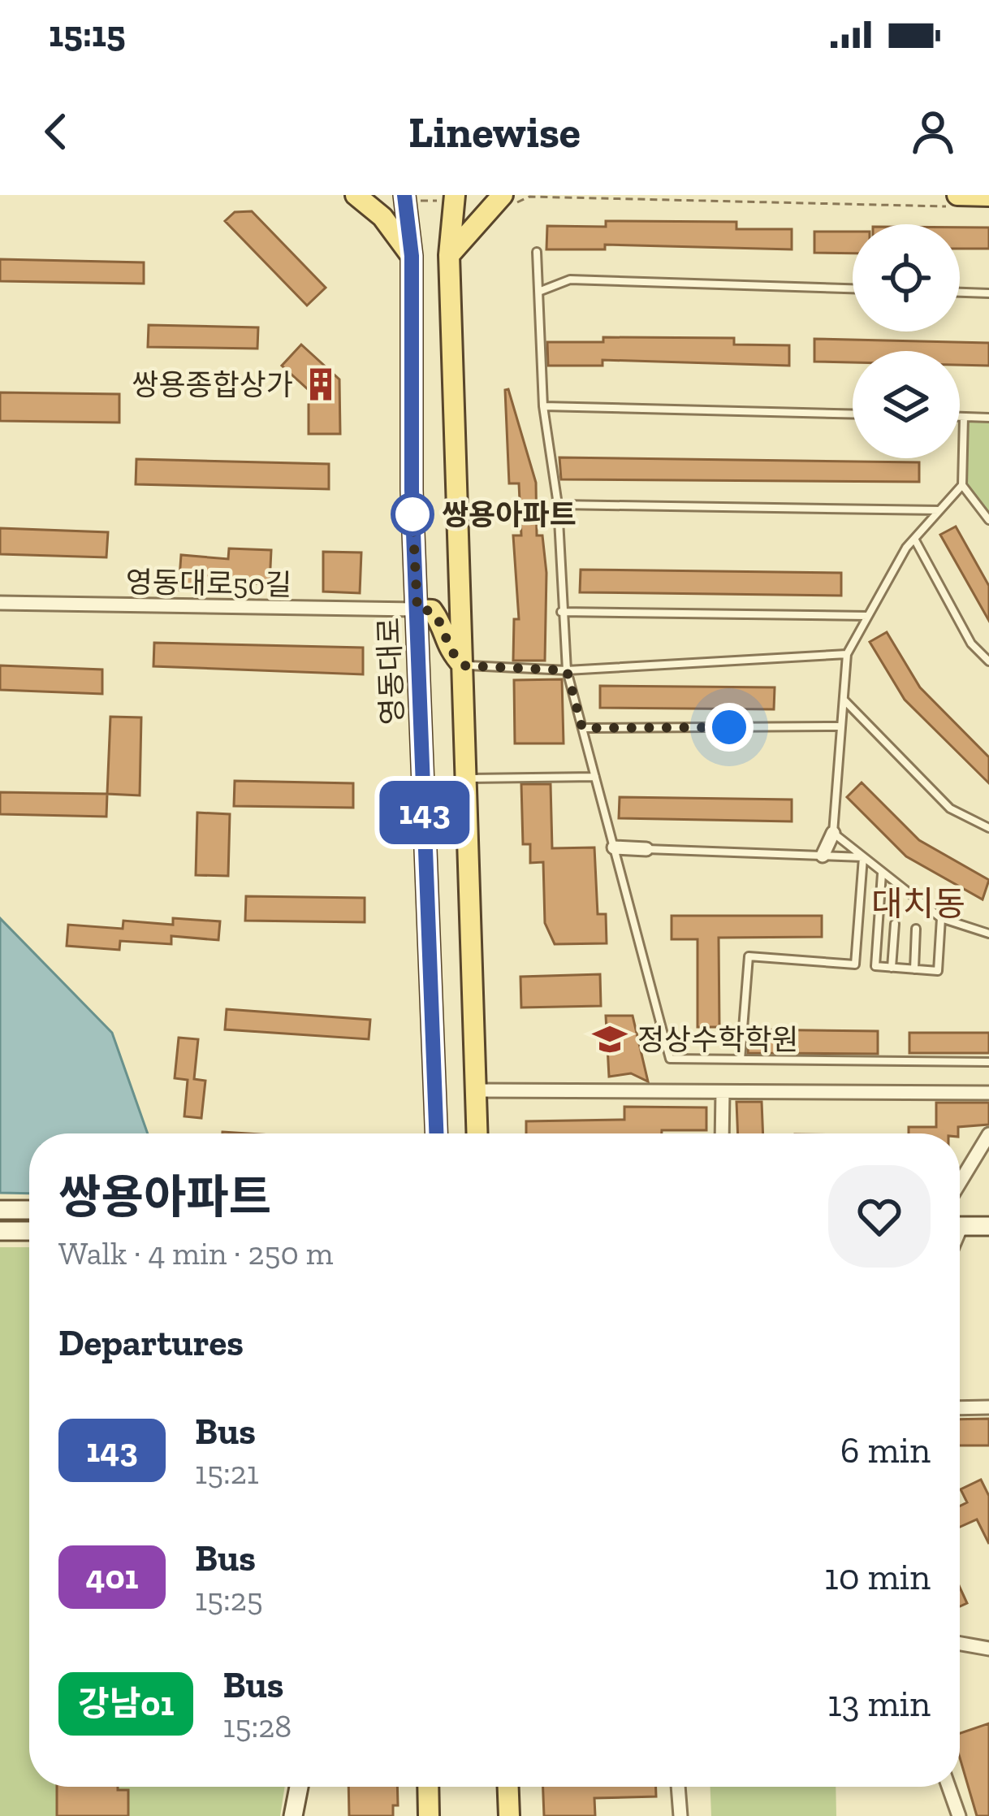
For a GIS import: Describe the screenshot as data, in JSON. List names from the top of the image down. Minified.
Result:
{"streets":{"main road":["영동대로"],"street":["영동대로50길"]},"crossings":[["영동대로50길","영동대로"]],"districts":["대치동"],"places":{"building":["쌍용종합상가"],"other":["쌍용아파트"],"school or university":["정상수학학원"]},"lines":["bus line 143"],"page":{"status":"15:15","header":"Linewise","on_map":"143","heading":[["쌍용아파트","Walk · 4 min · 250 m"],"Departures"],"list":[{"mark":"143","name":"Bus","note":"15:21","value":"6 min"},{"mark":"401","name":"Bus","note":"15:25","value":"10 min"},{"mark":"강남01","name":"Bus","note":"15:28","value":"13 min"}]}}
